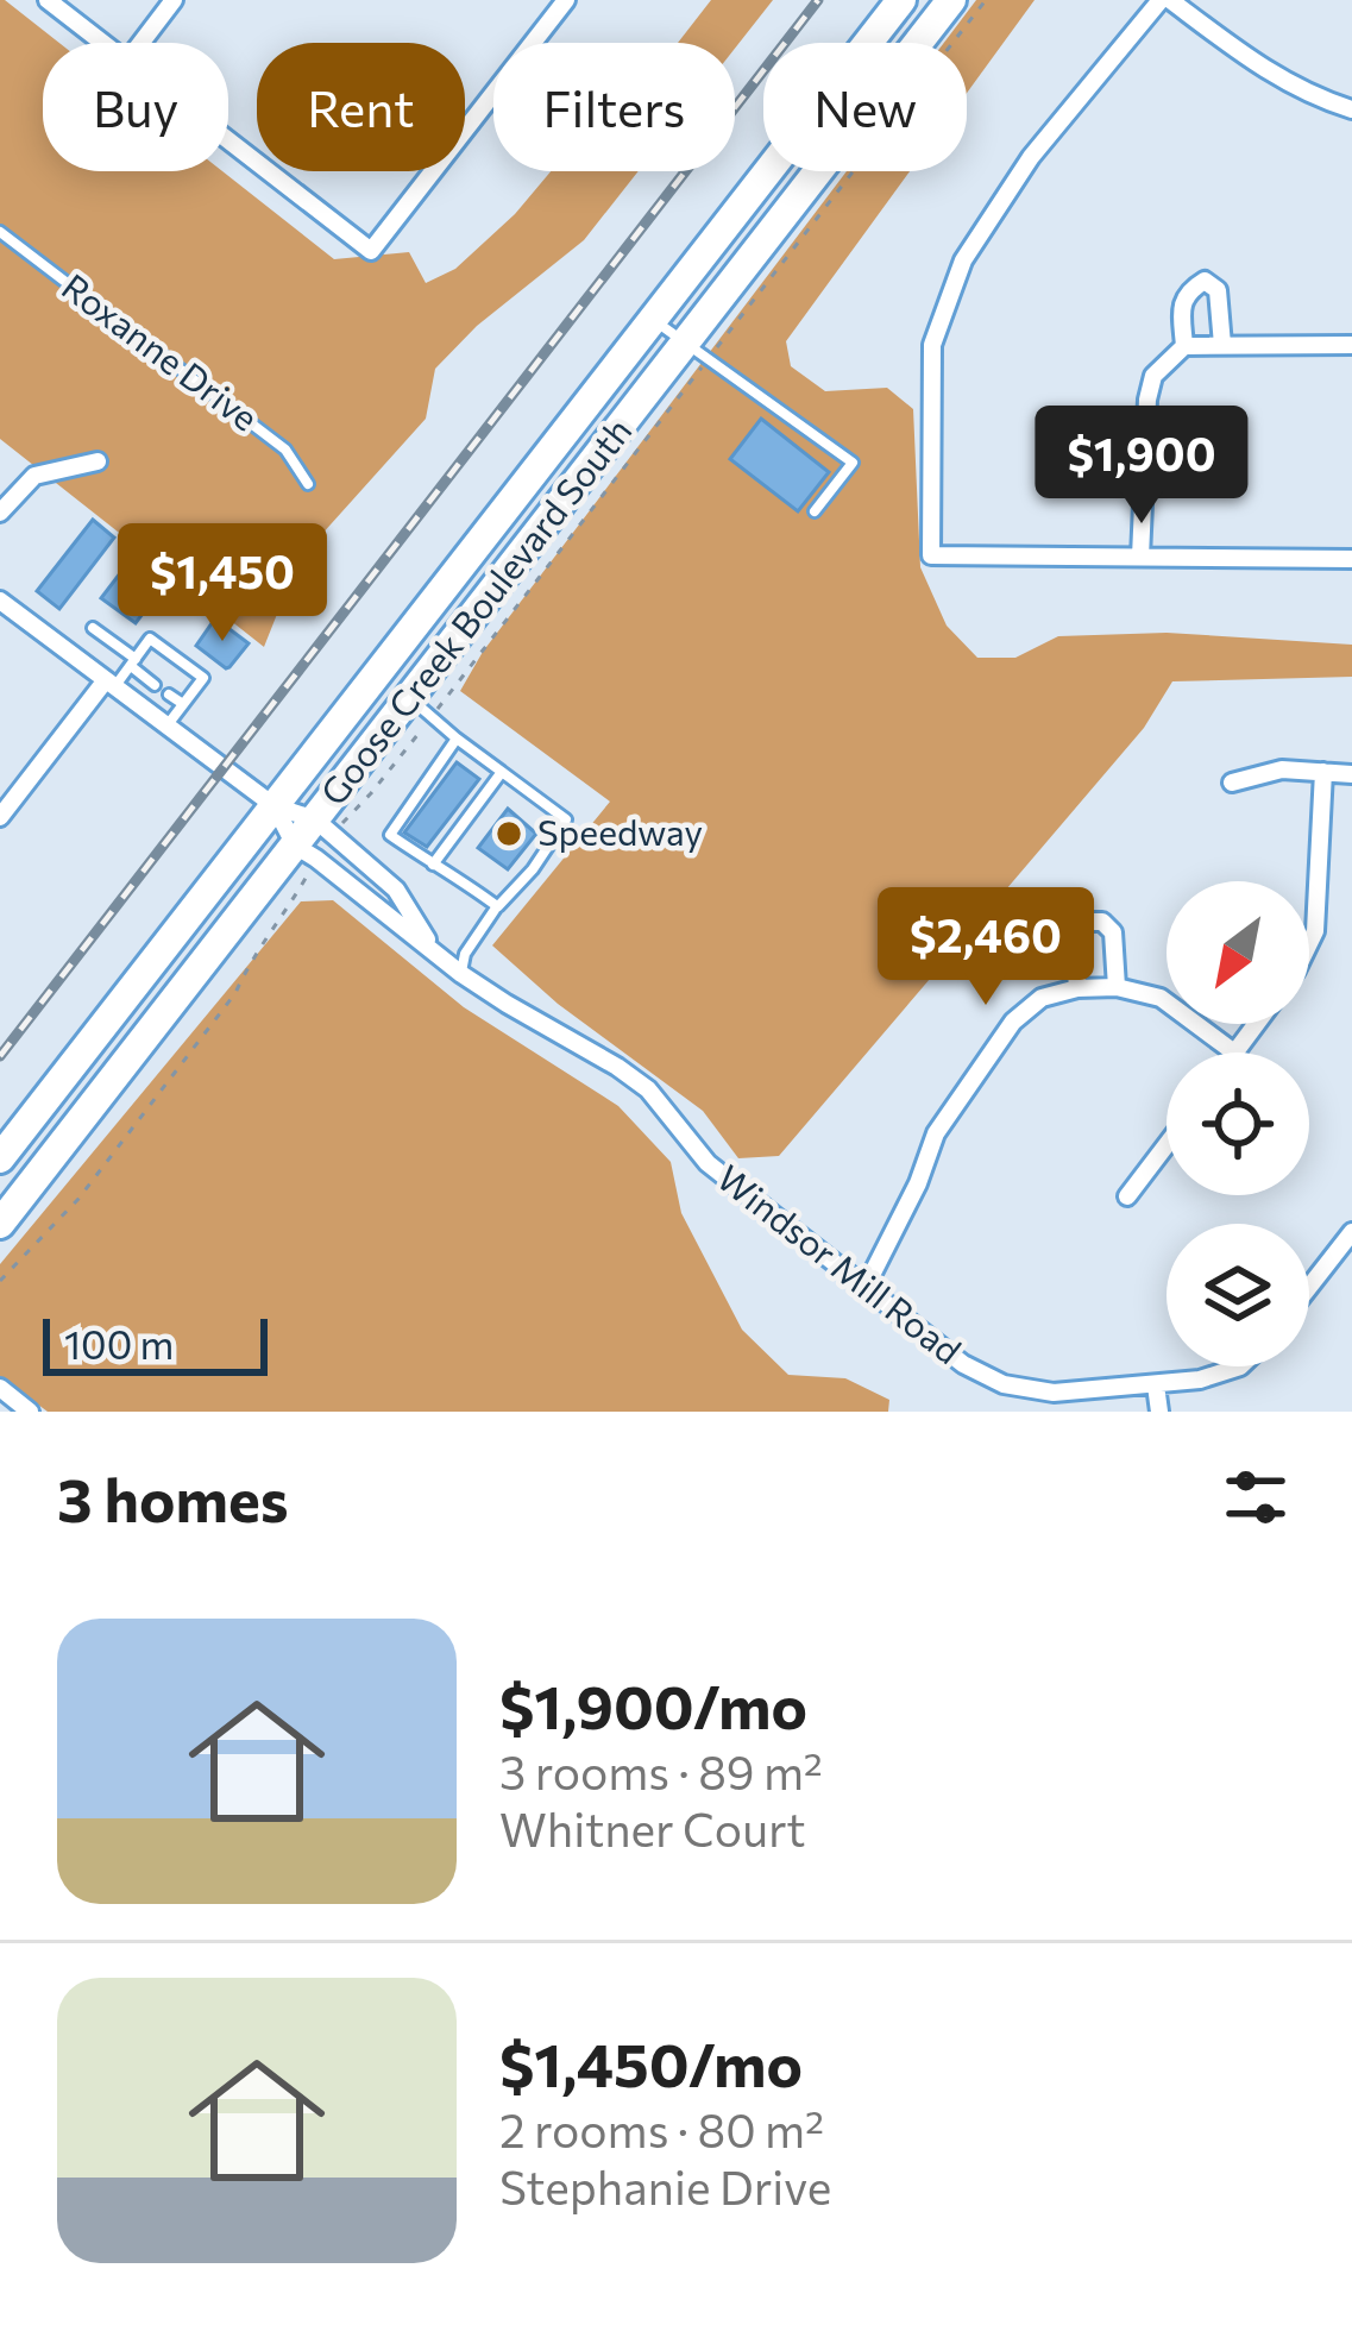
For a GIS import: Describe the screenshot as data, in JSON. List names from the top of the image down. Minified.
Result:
{"streets":{"highway":["Goose Creek Boulevard South"],"street":["Windsor Mill Road"],"lane":["Roxanne Drive"]},"crossings":[["Goose Creek Boulevard South","Windsor Mill Road"]],"places":["Speedway"],"scale_bar":"100 m","north":"bottom left","page":{"chip":["Buy","Rent","Filters","New"],"price":["$1,900","$1,450","$2,460"],"scale":"100 m","heading":"3 homes","list":[{"name":"$1,900/mo","note":"3 rooms · 89 m² · Whitner Court"},{"name":"$1,450/mo","note":"2 rooms · 80 m² · Stephanie Drive"}]}}
